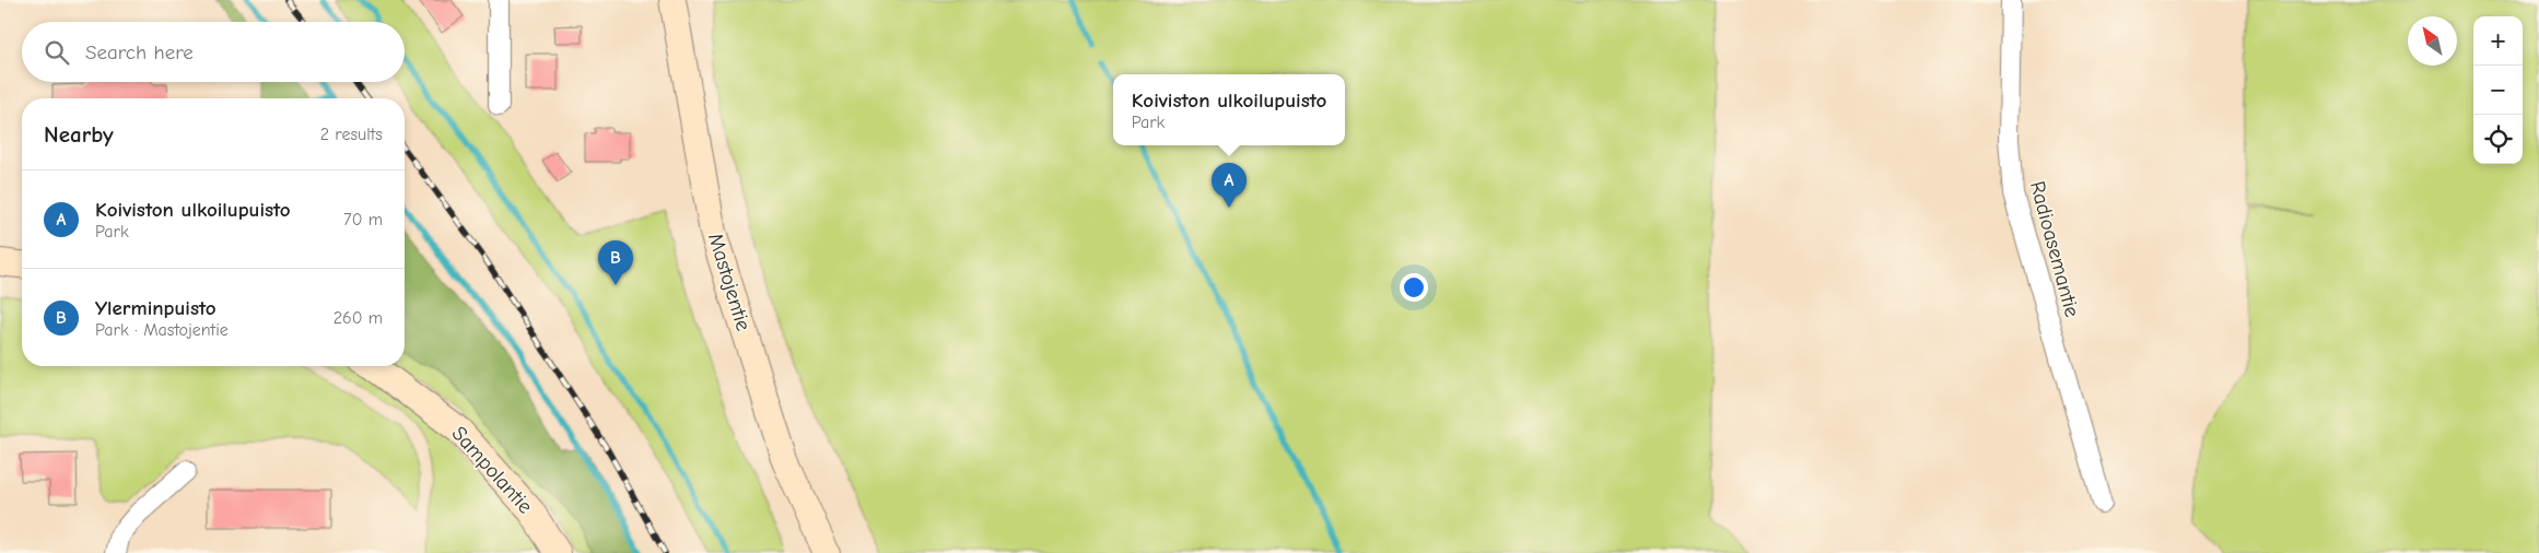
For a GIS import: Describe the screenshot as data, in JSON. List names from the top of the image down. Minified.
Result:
{"streets":{"main road":["Mastojentie","Sampolantie"],"street":["Radioasemantie"]},"north":"top left","page":{"map_buttons":["+","−"],"search":"Search here","popup":["Koiviston ulkoilupuisto","Park"],"heading":["Nearby","2 results"],"pins":["A","B"],"list":[{"mark":"A","name":"Koiviston ulkoilupuisto","note":"Park","value":"70 m"},{"mark":"B","name":"Ylerminpuisto","note":"Park · Mastojentie","value":"260 m"}]}}
